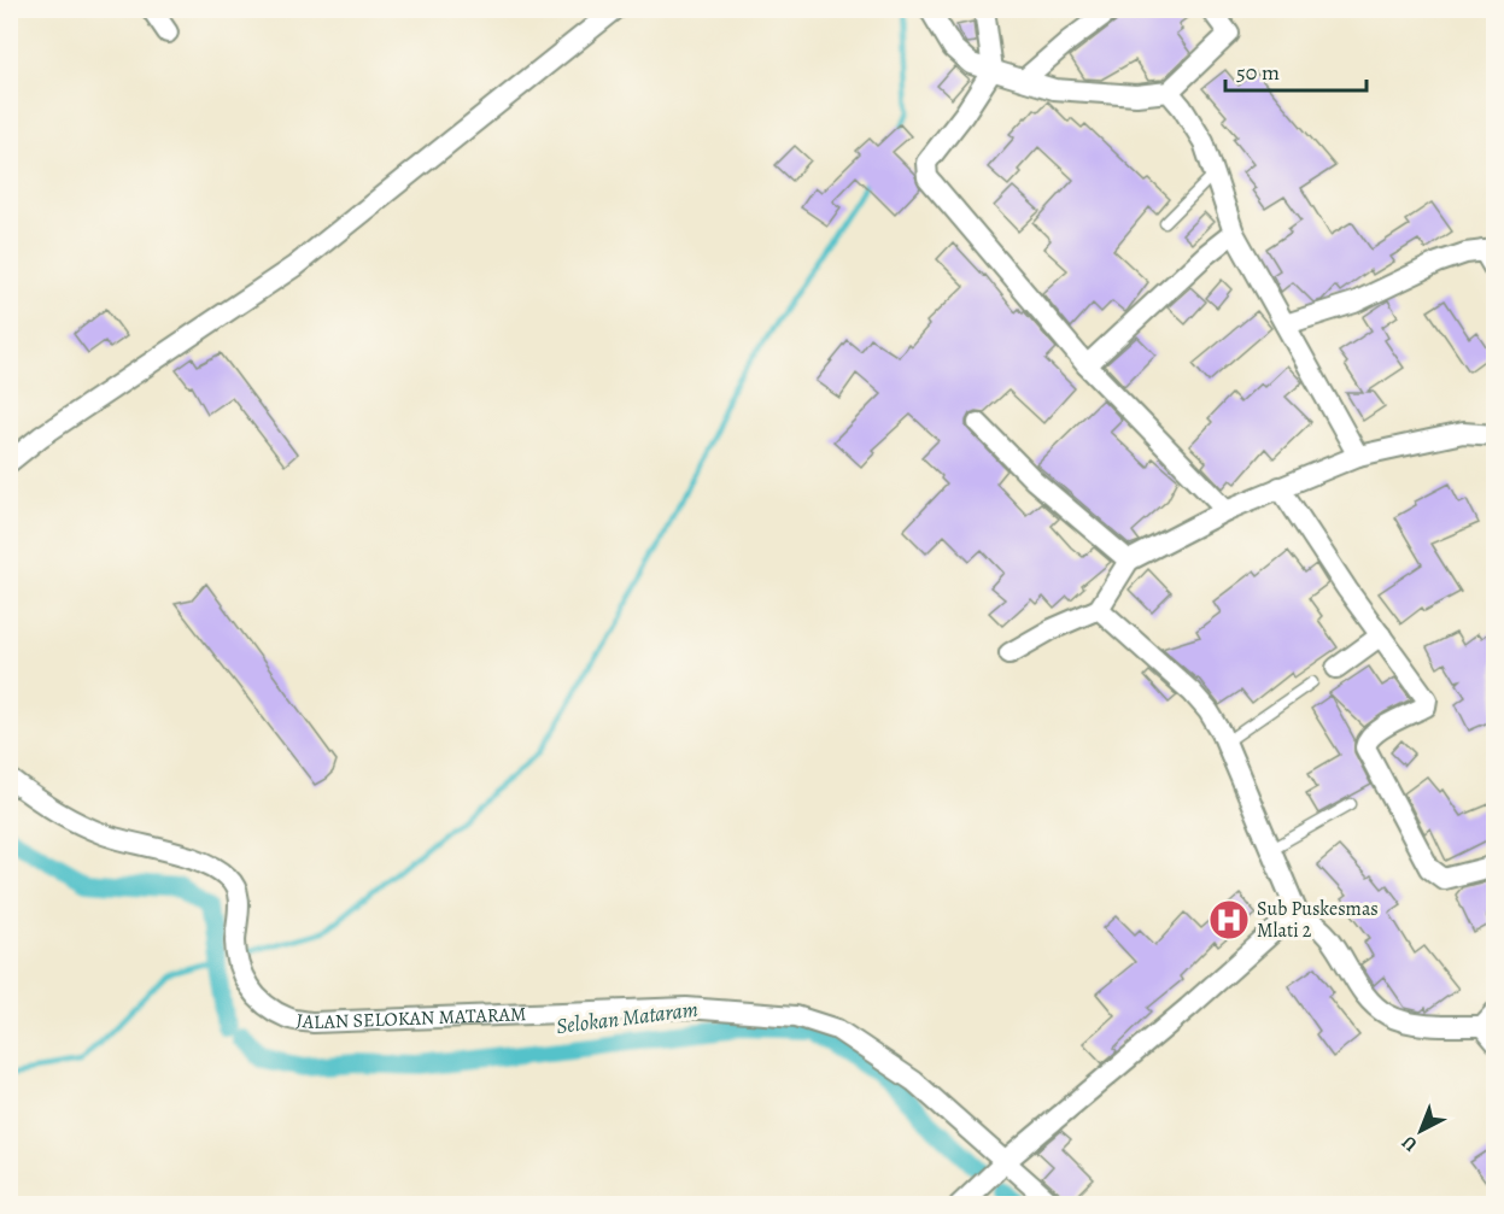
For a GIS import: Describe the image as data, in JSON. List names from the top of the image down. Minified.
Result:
{"streets":{"street":["JALAN SELOKAN MATARAM"]},"water":["Selokan Mataram"],"places":{"hospital":["Sub Puskesmas Mlati 2"]},"scale_bar":"50 m","north":"bottom left"}
